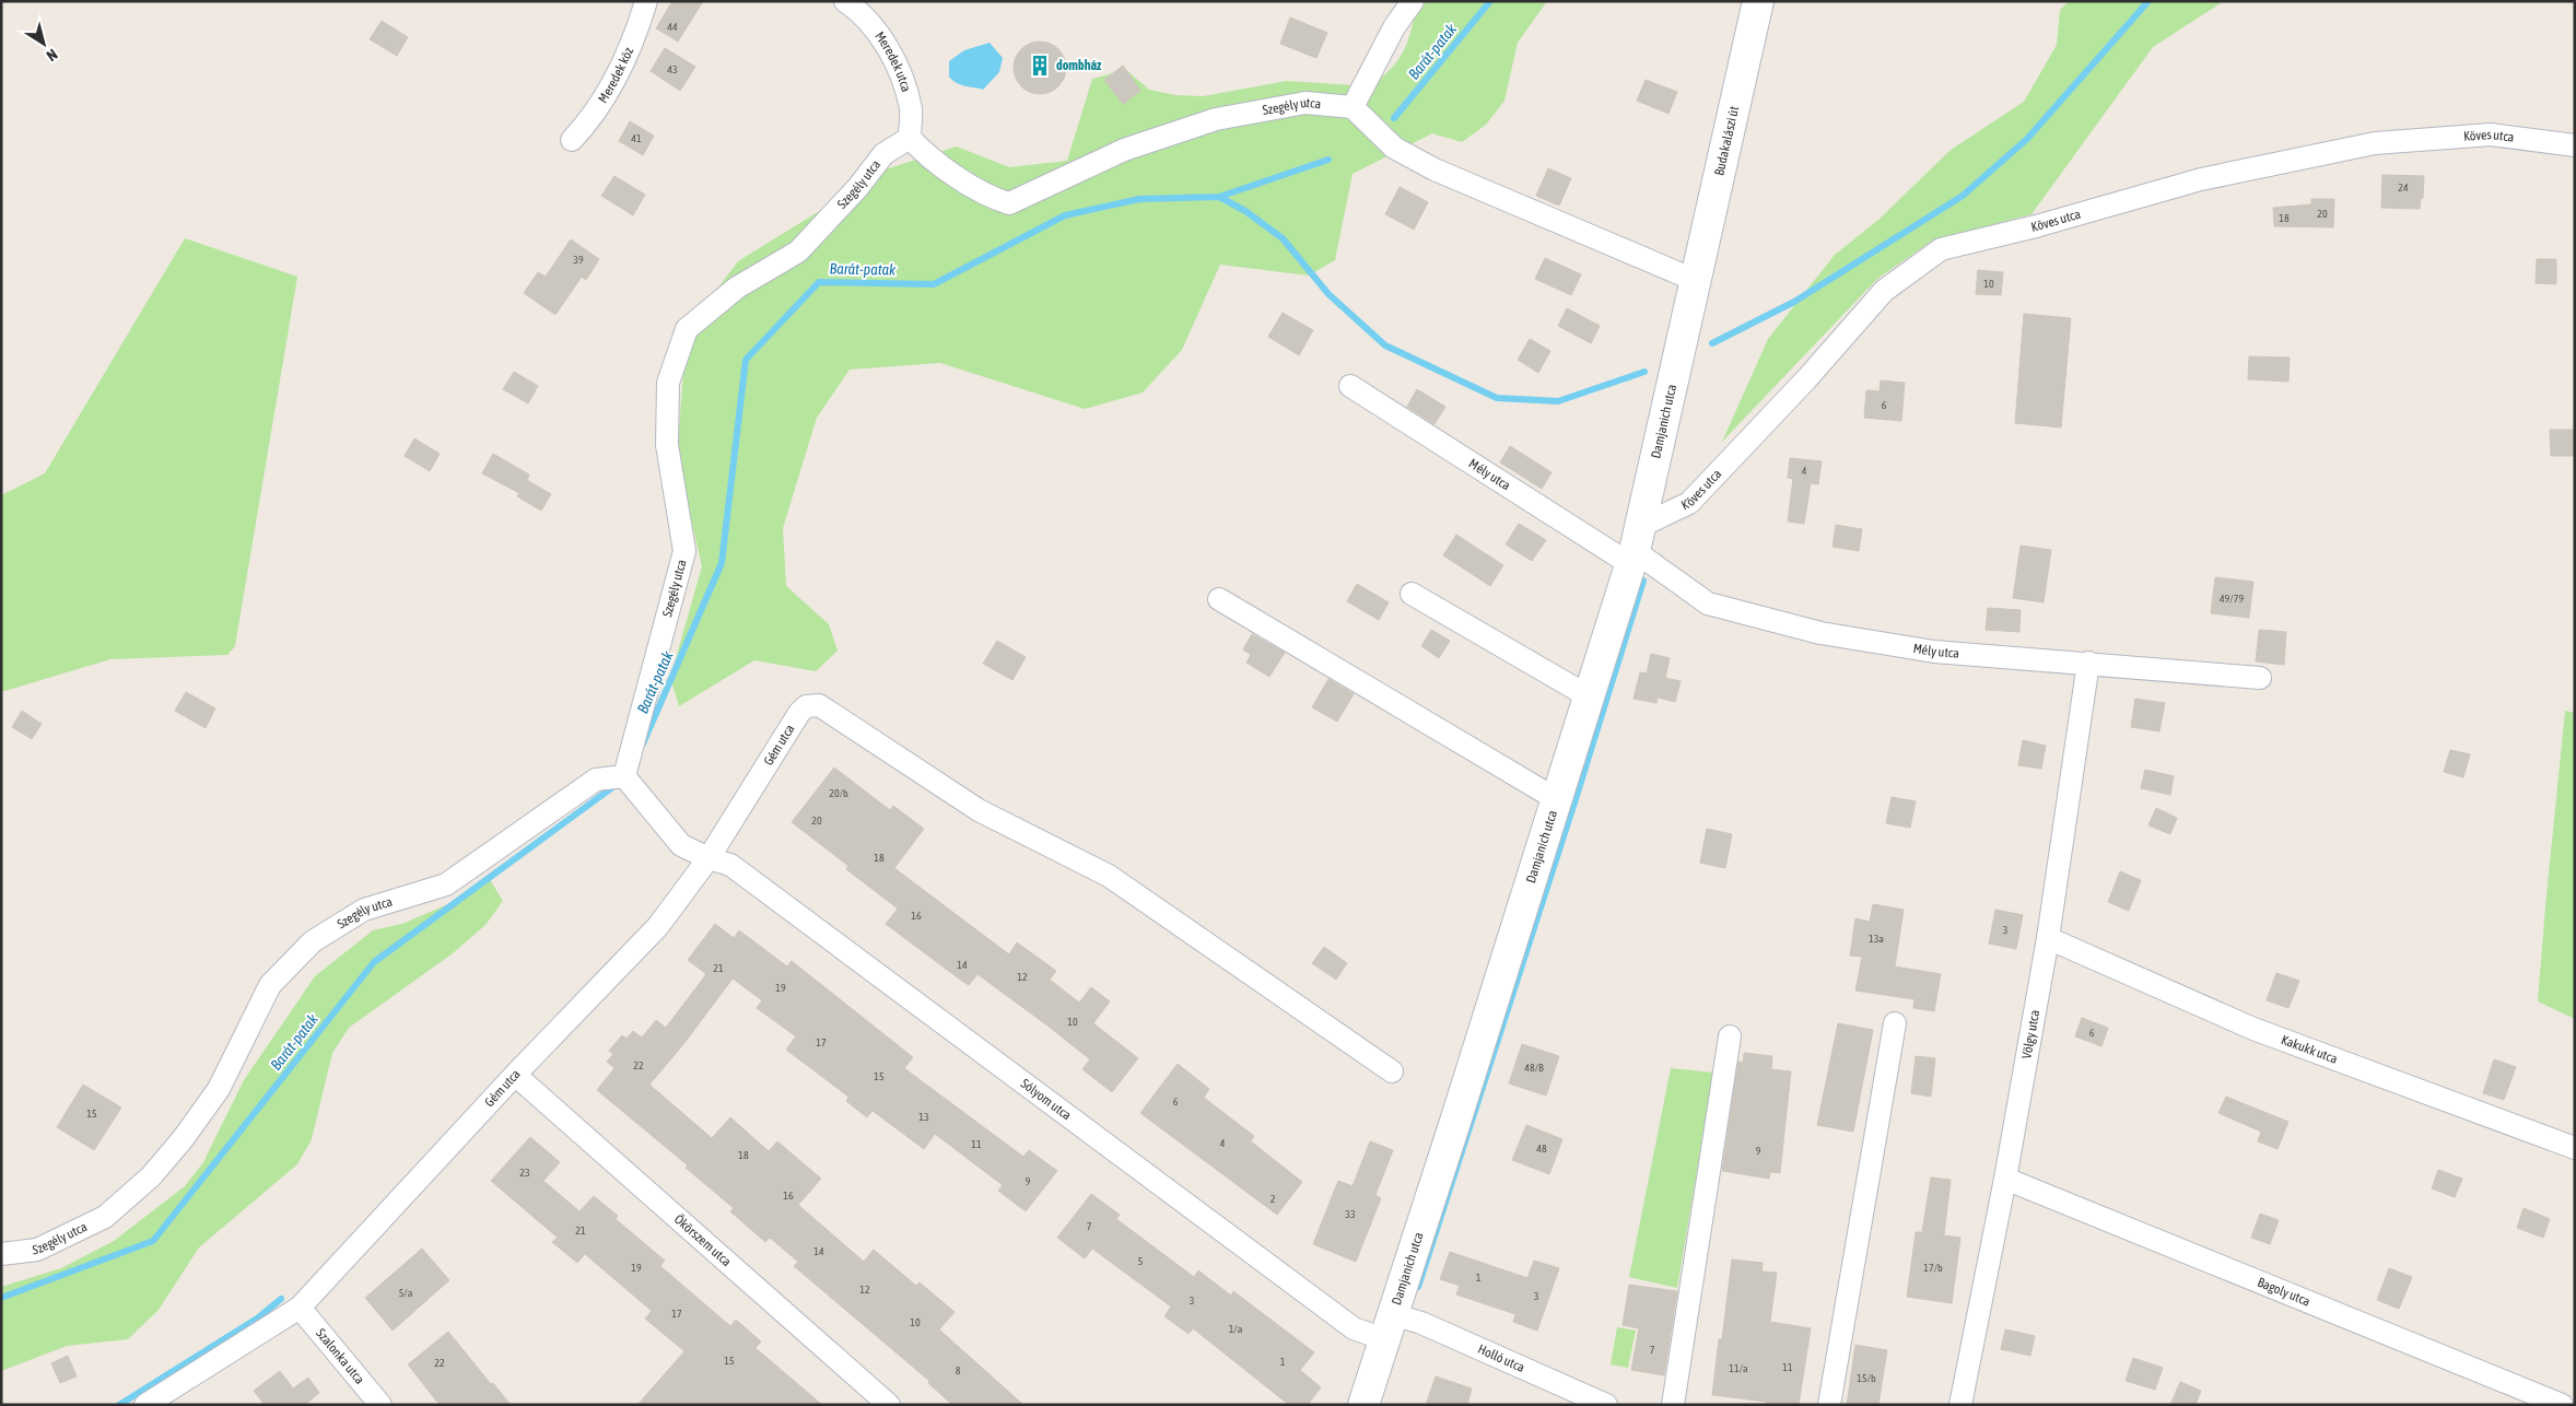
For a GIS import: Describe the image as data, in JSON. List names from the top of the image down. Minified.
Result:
{"streets":{"main road":["Budakalászi út","Damjanich utca"],"street":["Meredek utca","Meredek köz","Szegély utca","Köves utca","Mély utca","Gém utca","Völgy utca","Kakukk utca","Sólyom utca","Ökörszem utca","Bagoly utca","Szalonka utca","Holló utca"]},"crossings":[["Meredek utca","Szegély utca"],["Szegély utca","Sólyom utca"],["Köves utca","Damjanich utca"],["Köves utca","Mély utca"],["Budakalászi út","Damjanich utca"],["Damjanich utca","Mély utca"],["Damjanich utca","Sólyom utca"],["Damjanich utca","Holló utca"],["Mély utca","Völgy utca"],["Gém utca","Sólyom utca"],["Gém utca","Ökörszem utca"],["Gém utca","Szalonka utca"],["Völgy utca","Kakukk utca"],["Völgy utca","Bagoly utca"],["Sólyom utca","Holló utca"]],"water":["Barát-patak"],"places":{"building":["dombház"]},"house_numbers":["44","43","41","24","20","18","39","10","6","4","49/79","20/b","20","18","16","3","13a","14","21","12","19","10","6","17","22","48/B","15","6","15","13","4","11","48","9","18","23","9","16","2","33","7","21","14","5","19","17/b","1","12","5/a","3","3","17","10","1/a","7","15","1","22","11","11/a","8","15/b"],"north":"bottom right"}
